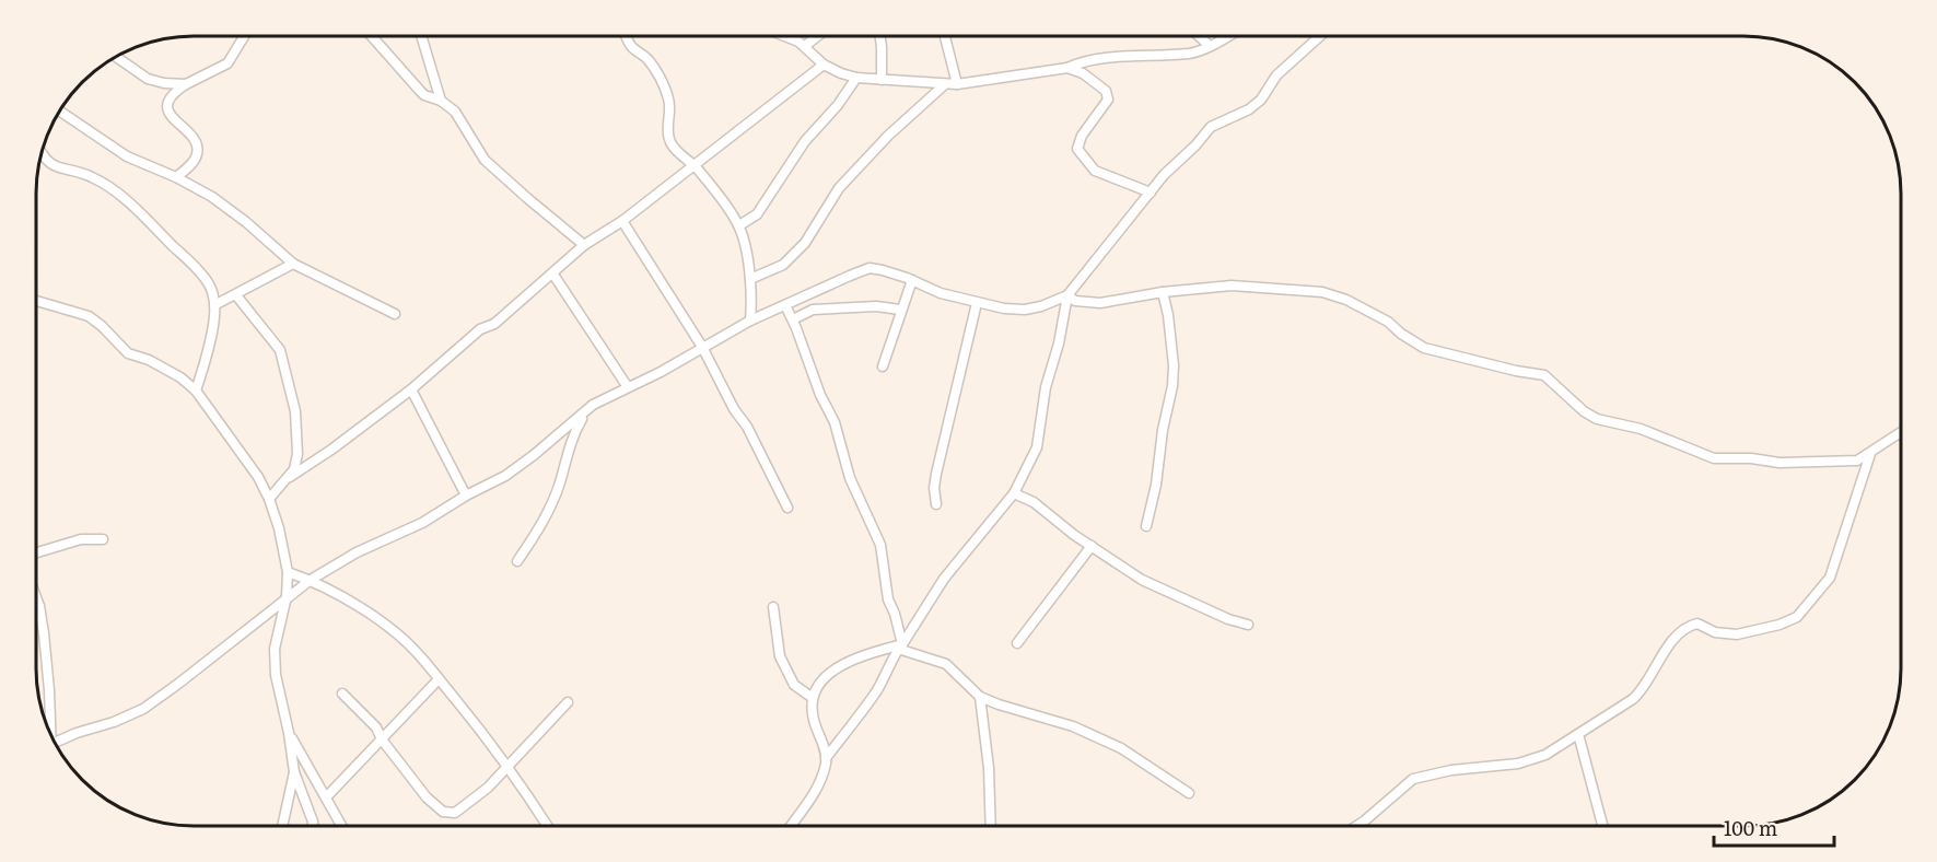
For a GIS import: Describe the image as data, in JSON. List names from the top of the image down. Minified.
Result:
{"scale_bar":"100 m"}
